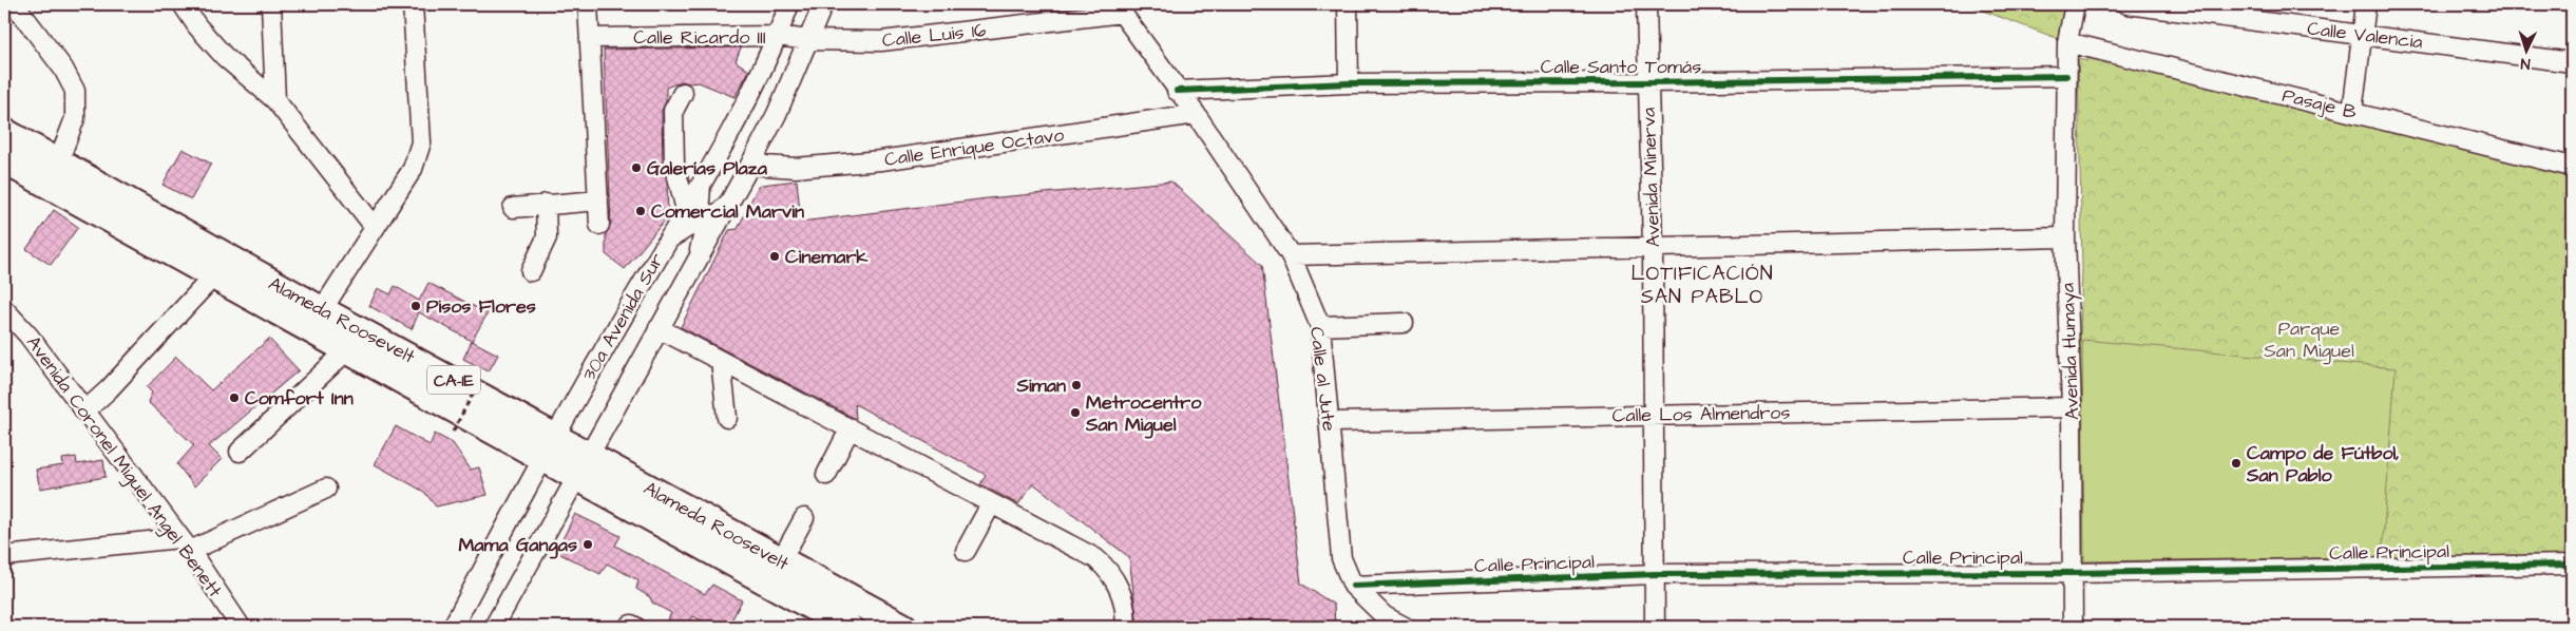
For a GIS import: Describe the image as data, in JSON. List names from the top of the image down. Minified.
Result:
{"streets":{"highway":["Alameda Roosevelt","CA-1E"],"street":["Calle Luis 16","Calle Valencia","Calle Ricardo III","Calle Santo Tomás","Pasaje B","Calle Enrique Octavo","Avenida Minerva","30a Avenida Sur","Avenida Humaya","Calle al Jute","Calle Los Almendros","Avenida Coronel Miguel Angel Benett","Calle Principal"]},"crossings":[["Calle Luis 16","Calle Ricardo III"],["Calle Luis 16","30a Avenida Sur"],["Calle Luis 16","Calle al Jute"],["Calle Ricardo III","30a Avenida Sur"],["Calle Santo Tomás","Avenida Minerva"],["Calle Santo Tomás","Avenida Humaya"],["Calle Santo Tomás","Calle al Jute"],["Pasaje B","Avenida Humaya"],["Calle Enrique Octavo","30a Avenida Sur"],["Calle Enrique Octavo","Calle al Jute"],["Avenida Minerva","Calle Los Almendros"],["Avenida Minerva","Calle Principal"],["30a Avenida Sur","Alameda Roosevelt"],["Avenida Humaya","Calle Los Almendros"],["Avenida Humaya","Calle Principal"],["Calle al Jute","Calle Los Almendros"],["Calle al Jute","Calle Principal"]],"districts":["LOTIFICACIÓN SAN PABLO"],"parks":["Parque San Miguel"],"places":["Galerías Plaza","Comercial Marvin","Cinemark","Pisos Flores","Siman","Comfort Inn","Metrocentro San Miguel","Campo de Fútbol, San Pablo","Mama Gangas"],"north":"bottom"}
